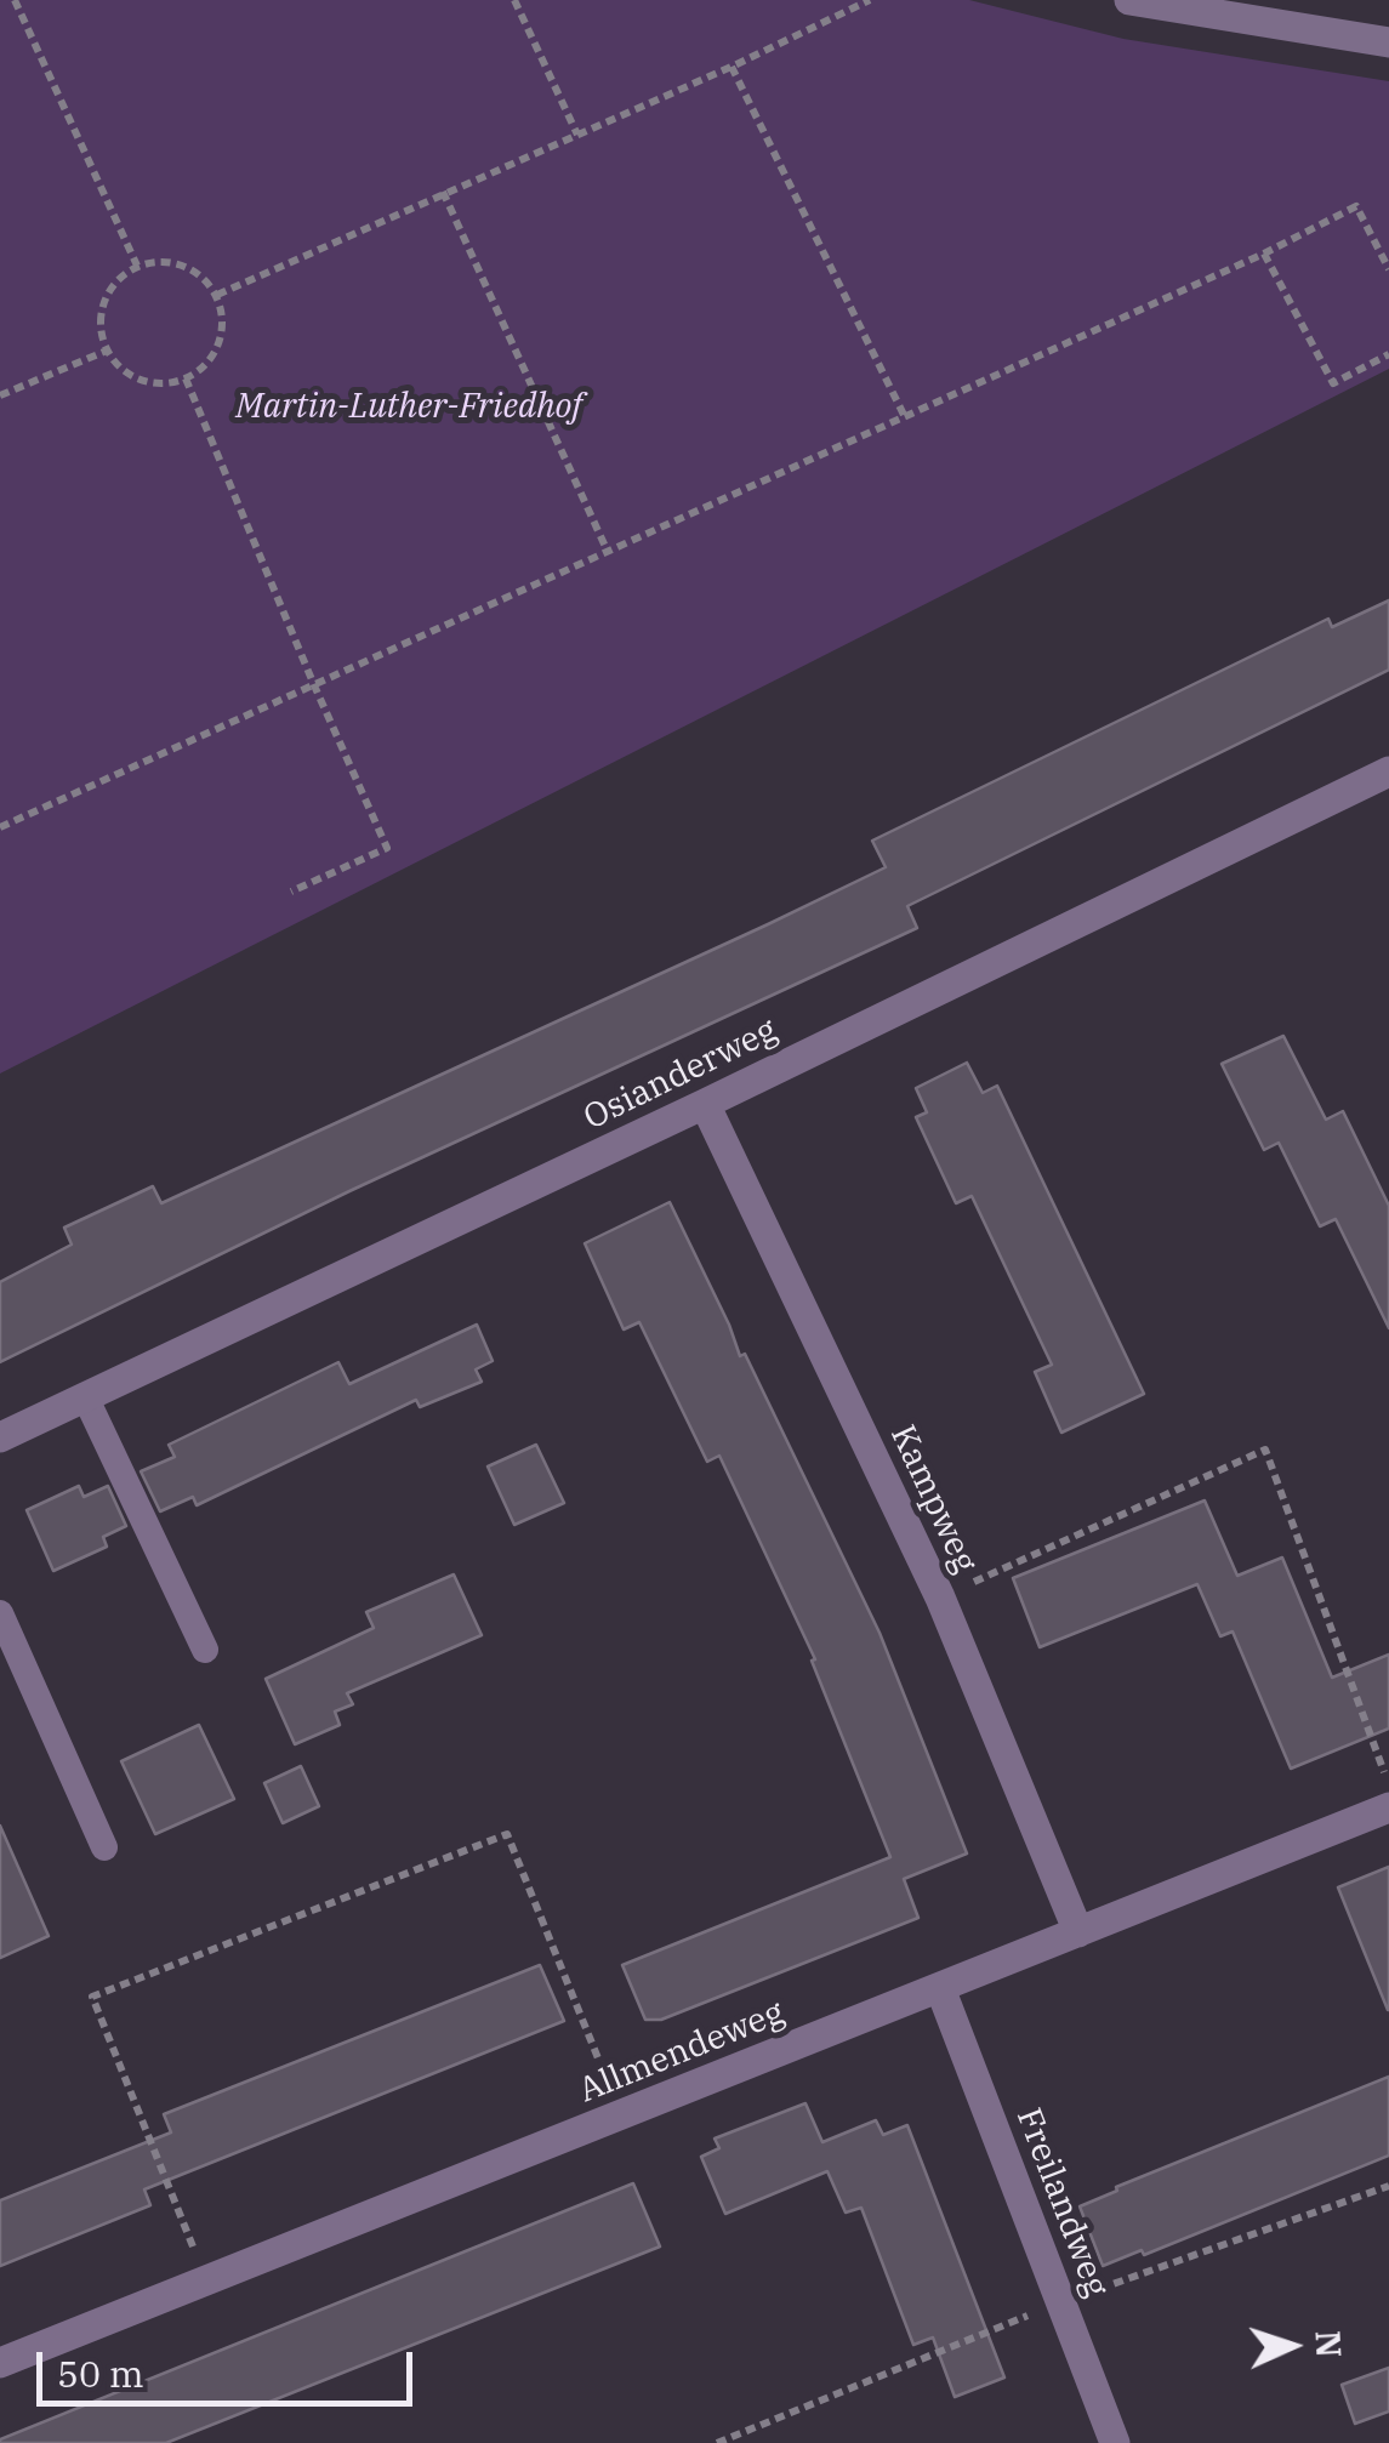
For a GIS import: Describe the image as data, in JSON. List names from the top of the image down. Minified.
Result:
{"streets":{"street":["Osianderweg","Kampweg","Allmendeweg","Freilandweg"]},"crossings":[["Osianderweg","Kampweg"],["Kampweg","Allmendeweg"],["Allmendeweg","Freilandweg"]],"parks":["Martin-Luther-Friedhof"],"scale_bar":"50 m","north":"right"}
